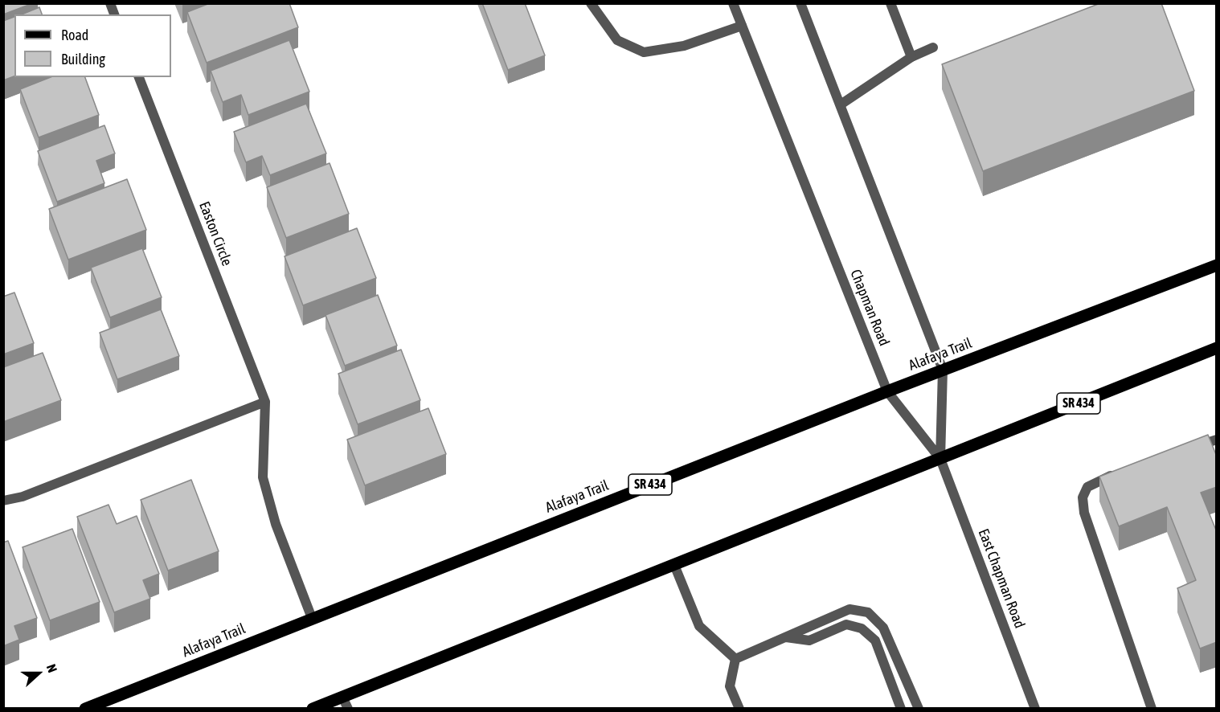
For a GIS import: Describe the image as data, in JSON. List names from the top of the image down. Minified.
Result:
{"streets":{"main road":["Alafaya Trail","SR 434"],"street":["Easton Circle","Chapman Road","East Chapman Road"]},"crossings":[["Easton Circle","Alafaya Trail"],["Chapman Road","Alafaya Trail"],["Chapman Road","SR 434"],["Chapman Road","East Chapman Road"],["SR 434","East Chapman Road"]],"legend":["Road","Building"],"north":"right"}
